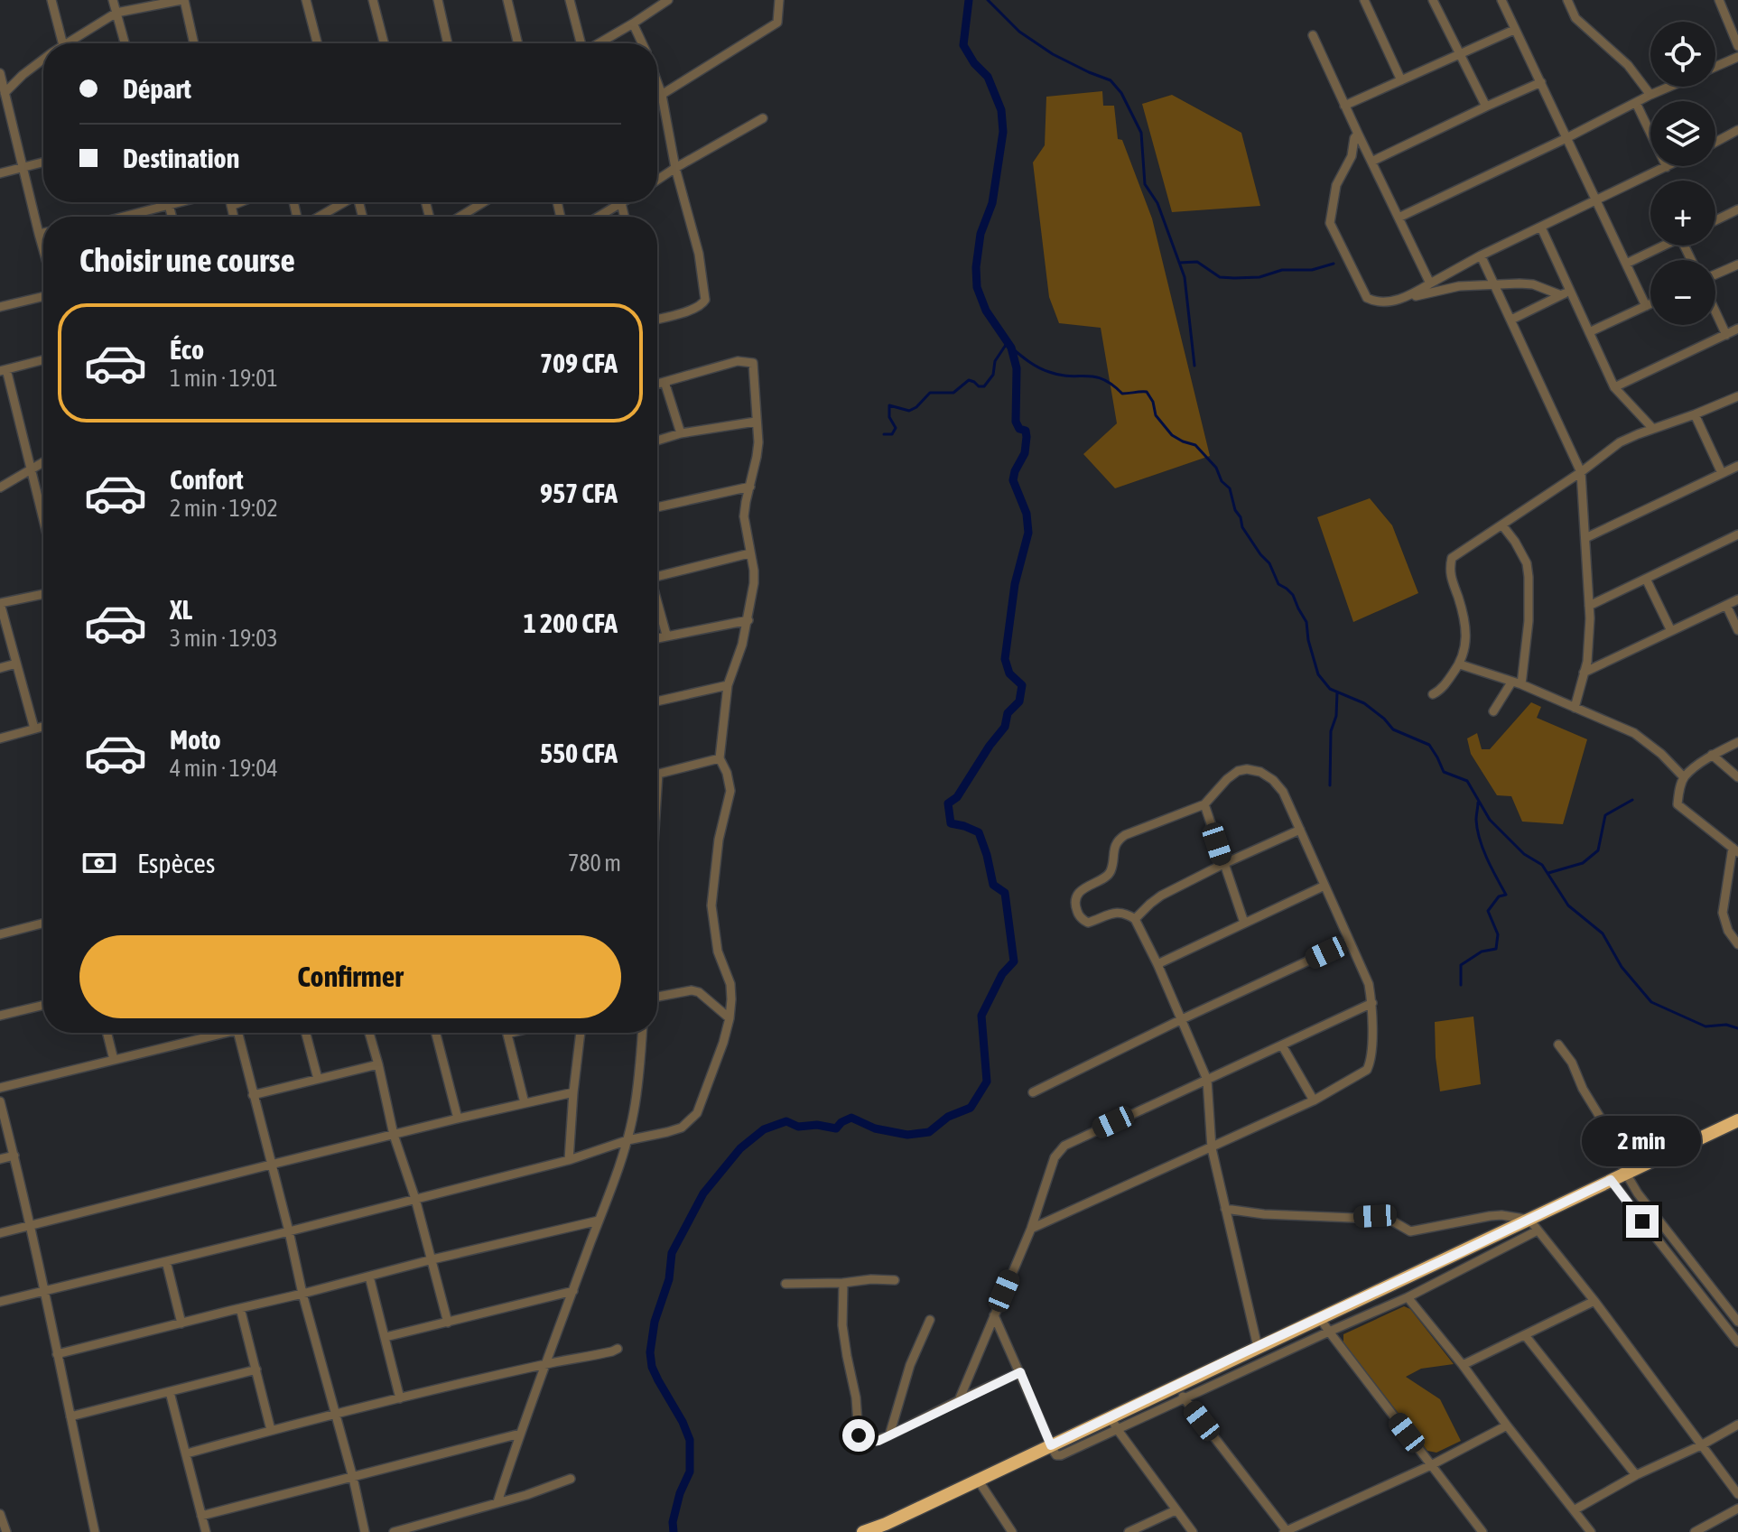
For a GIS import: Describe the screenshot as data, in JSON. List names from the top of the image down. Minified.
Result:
{"page":{"map_buttons":["+","−"],"banner":["Départ","Destination"],"heading":"Choisir une course","list":[{"name":"Éco","note":"1 min · 19:01","value":"709 CFA"},{"name":"Confort","note":"2 min · 19:02","value":"957 CFA"},{"name":"XL","note":"3 min · 19:03","value":"1 200 CFA"},{"name":"Moto","note":"4 min · 19:04","value":"550 CFA"}],"pay":["Espèces","780 m"],"buttons":"Confirmer","bubble":"2 min"}}
